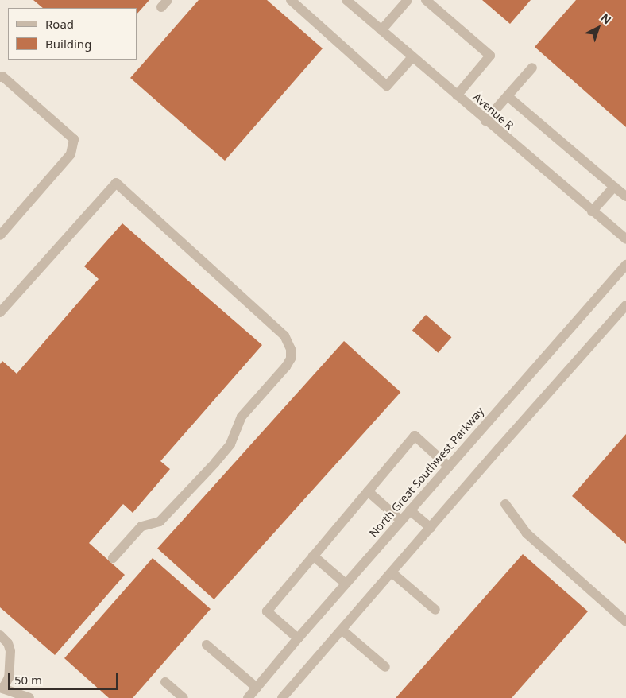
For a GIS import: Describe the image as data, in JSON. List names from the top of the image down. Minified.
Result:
{"streets":{"street":["Avenue R","North Great Southwest Parkway"]},"legend":["Road","Building"],"scale_bar":"50 m","north":"top right"}
